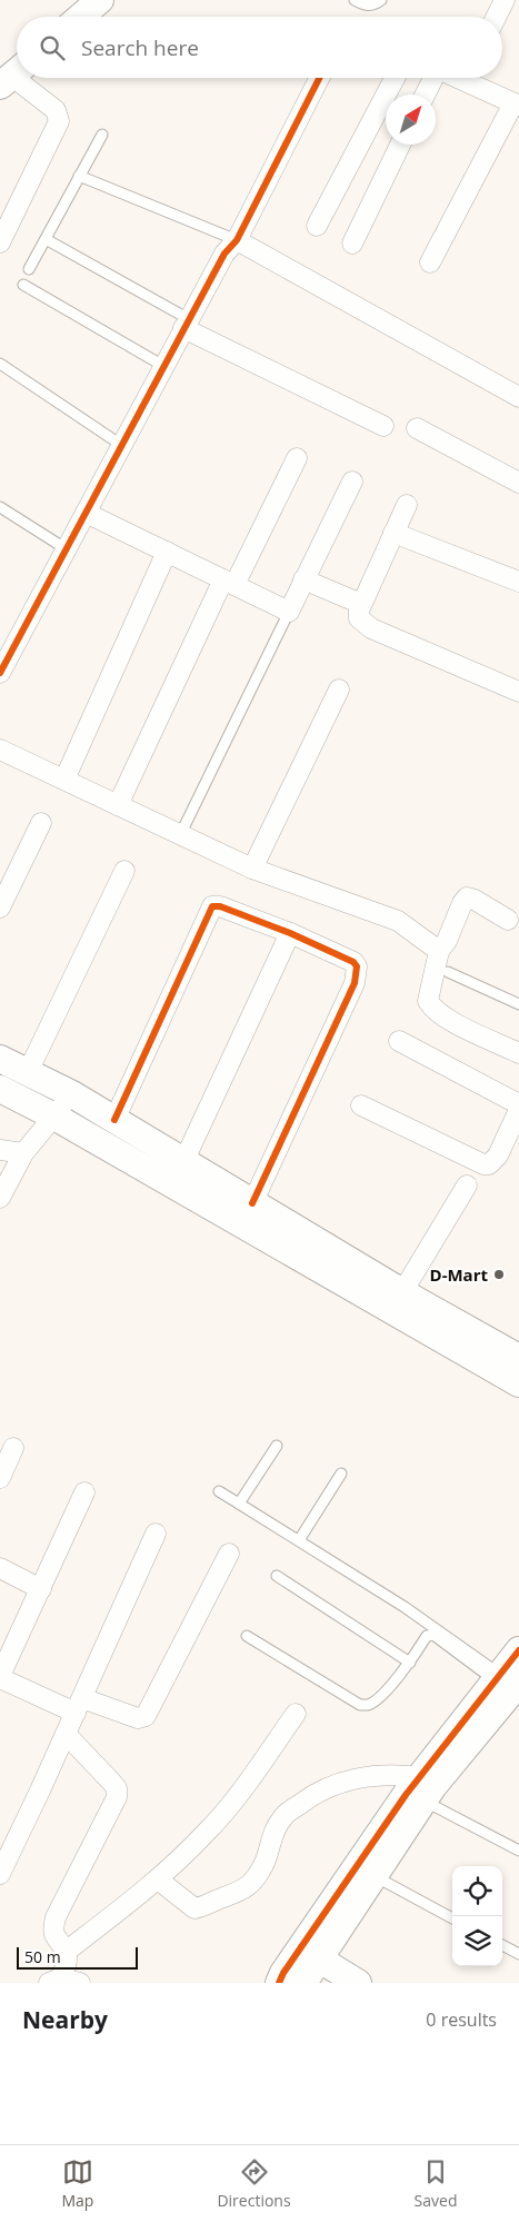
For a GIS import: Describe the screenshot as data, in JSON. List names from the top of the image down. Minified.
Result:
{"places":["D-Mart"],"scale_bar":"50 m","north":"top right","page":{"search":"Search here","scale":"50 m","heading":["Nearby","0 results"],"nav":["Map","Directions","Saved"]}}
